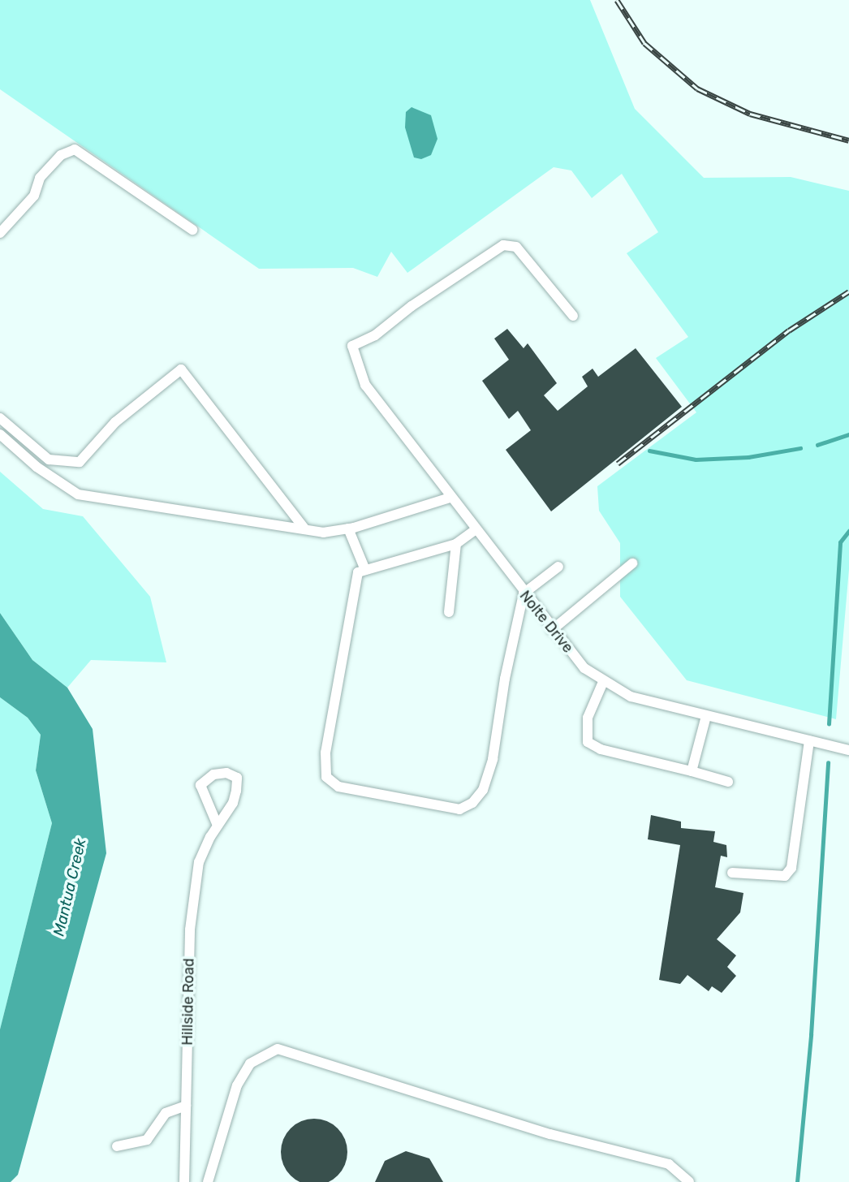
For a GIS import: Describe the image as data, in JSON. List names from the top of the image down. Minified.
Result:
{"streets":{"street":["Nolte Drive","Hillside Road"]},"water":["Mantua Creek"]}
